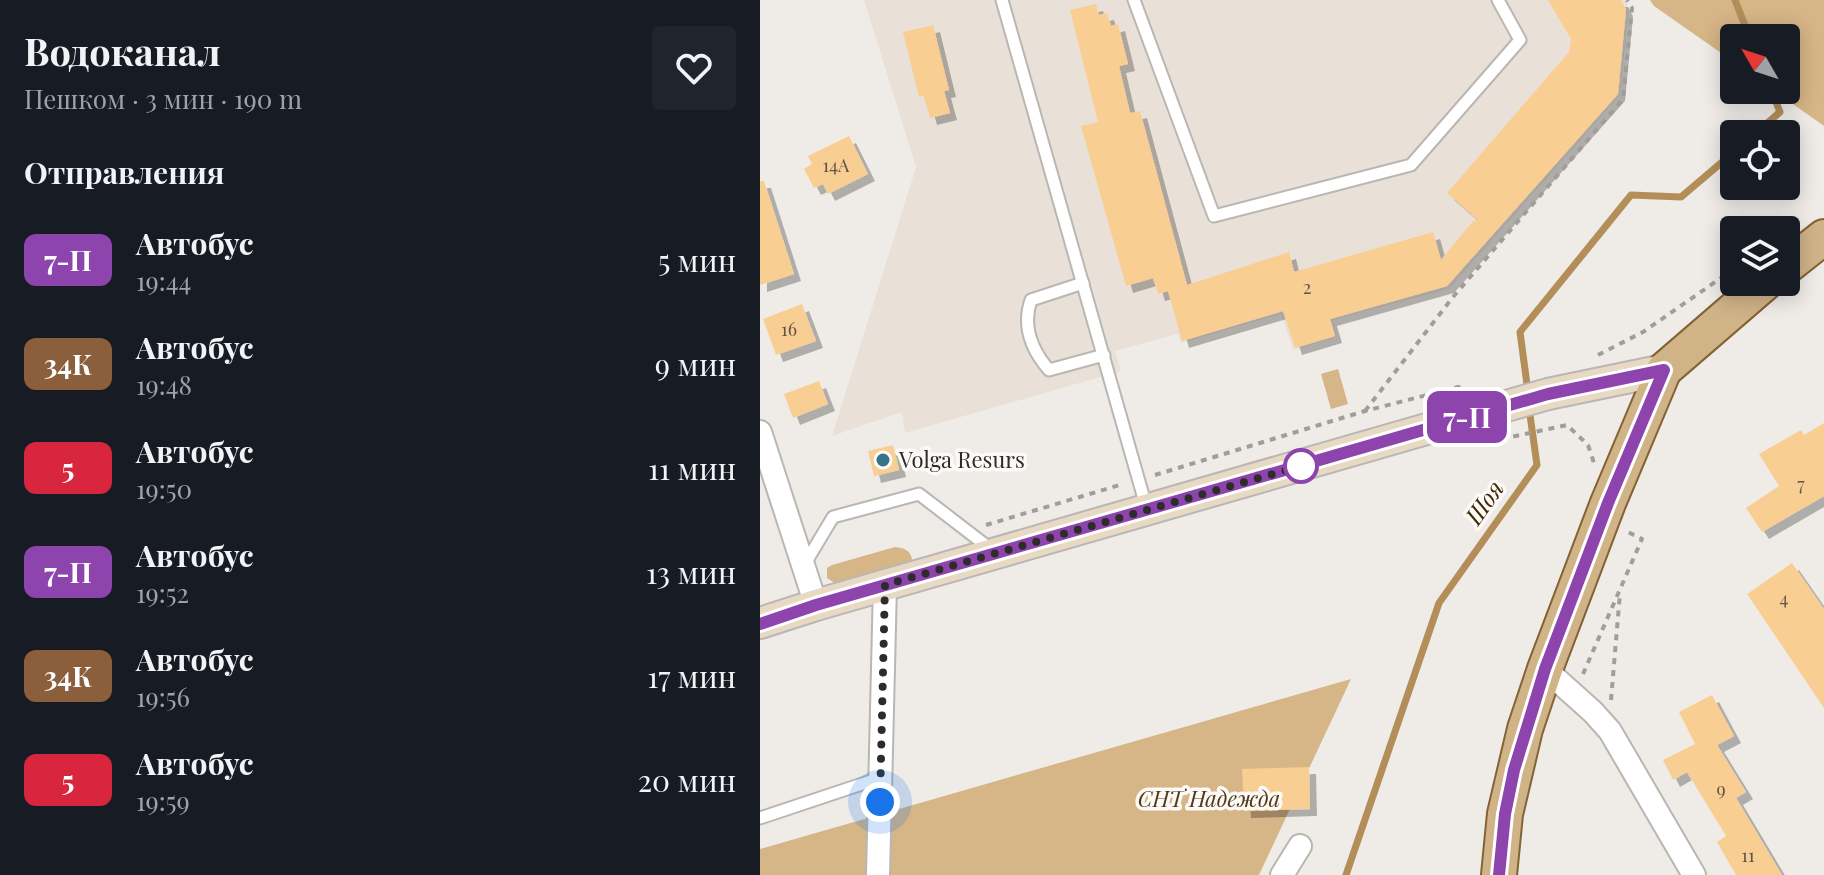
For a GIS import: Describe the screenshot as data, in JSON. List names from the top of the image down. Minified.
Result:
{"water":["Шоя"],"parks":["СНТ Надежда"],"places":["Volga Resurs"],"lines":["bus line 7-П"],"house_numbers":["14А","2","16","7","4","9","11"],"north":"top left","page":{"heading":[["Водоканал","Пешком · 3 мин · 190 m"],"Отправления"],"on_map":"7-П","list":[{"mark":"7-П","name":"Автобус","note":"19:44","value":"5 мин"},{"mark":"34К","name":"Автобус","note":"19:48","value":"9 мин"},{"mark":"5","name":"Автобус","note":"19:50","value":"11 мин"},{"mark":"7-П","name":"Автобус","note":"19:52","value":"13 мин"},{"mark":"34К","name":"Автобус","note":"19:56","value":"17 мин"},{"mark":"5","name":"Автобус","note":"19:59","value":"20 мин"}]}}
